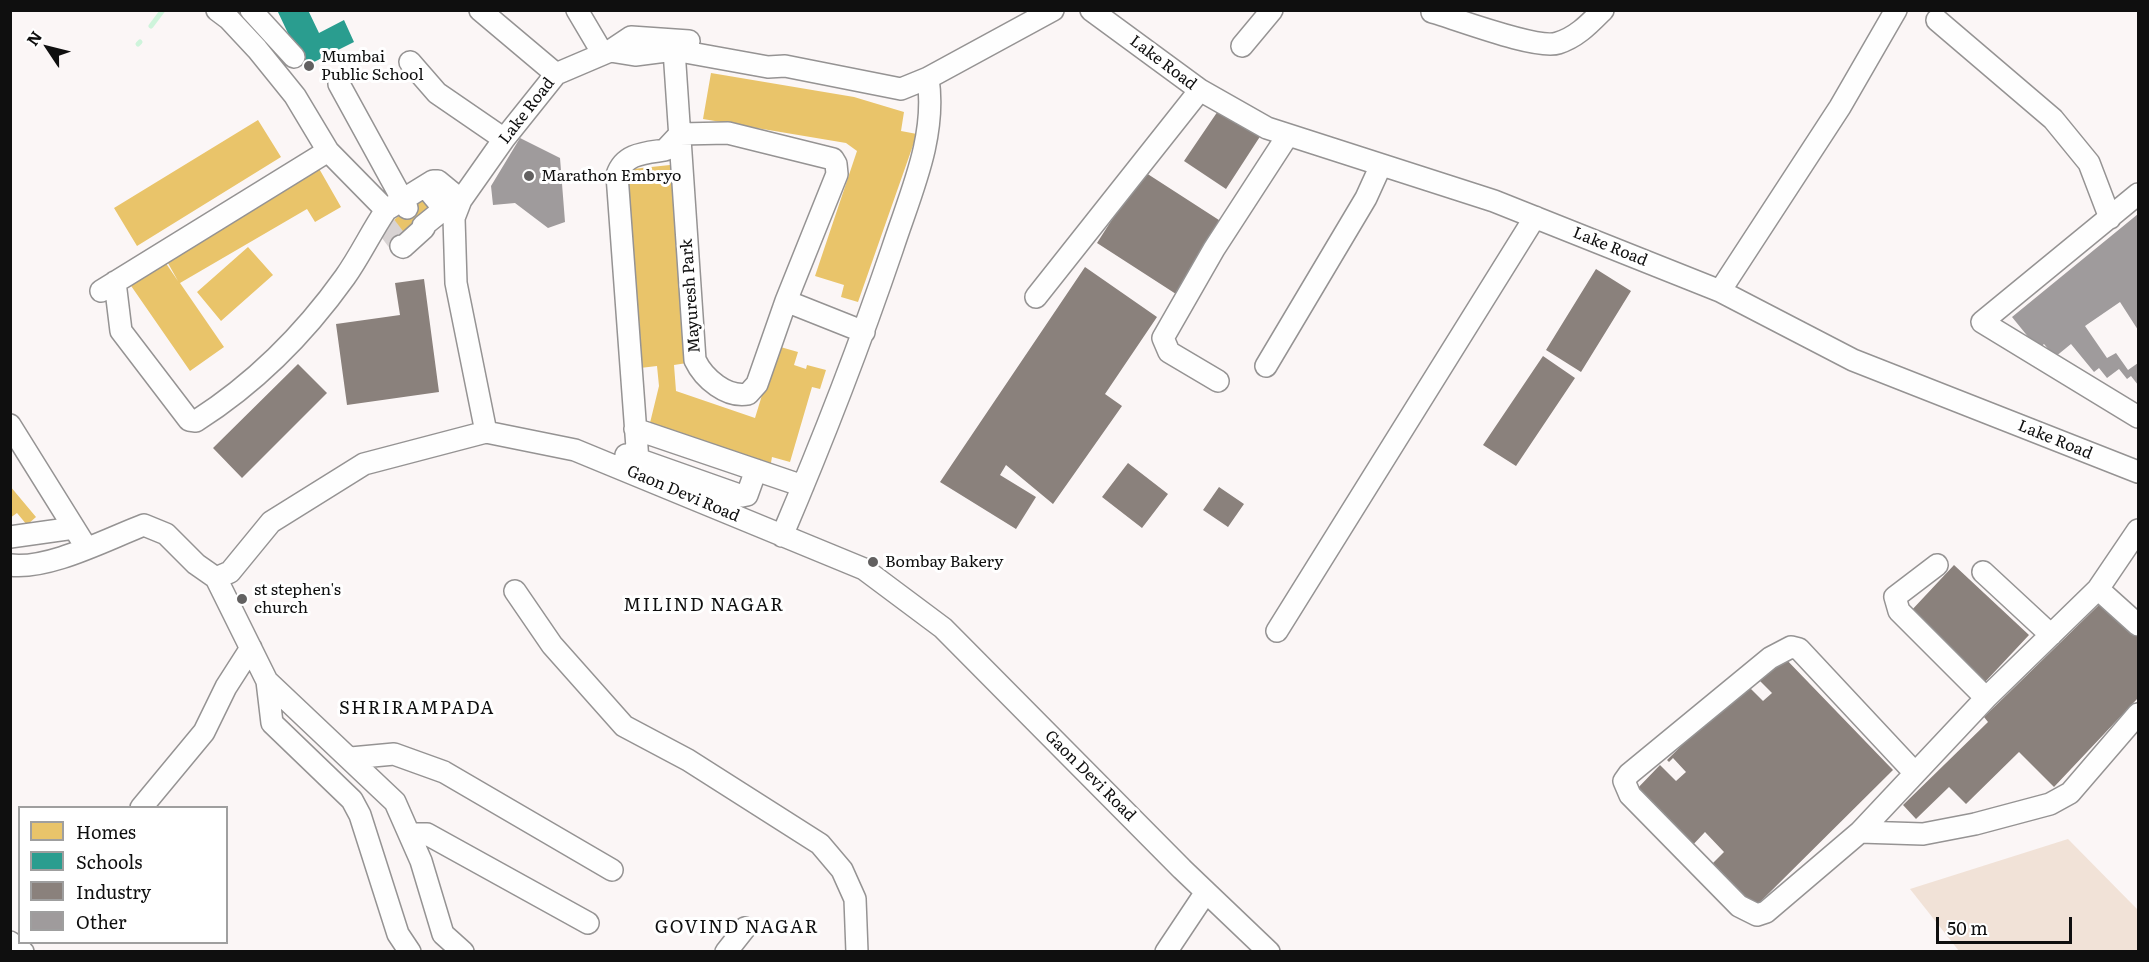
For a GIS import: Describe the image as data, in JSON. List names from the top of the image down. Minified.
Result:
{"streets":{"street":["Lake Road","Mayuresh Park","Gaon Devi Road"]},"crossings":[["Lake Road","Mayuresh Park"]],"districts":["MILIND NAGAR","SHRIRAMPADA","GOVIND NAGAR"],"places":["Mumbai Public School","Marathon Embryo","Bombay Bakery","st stephen's church"],"legend":["Homes","Schools","Industry","Other"],"scale_bar":"50 m","north":"top left"}
